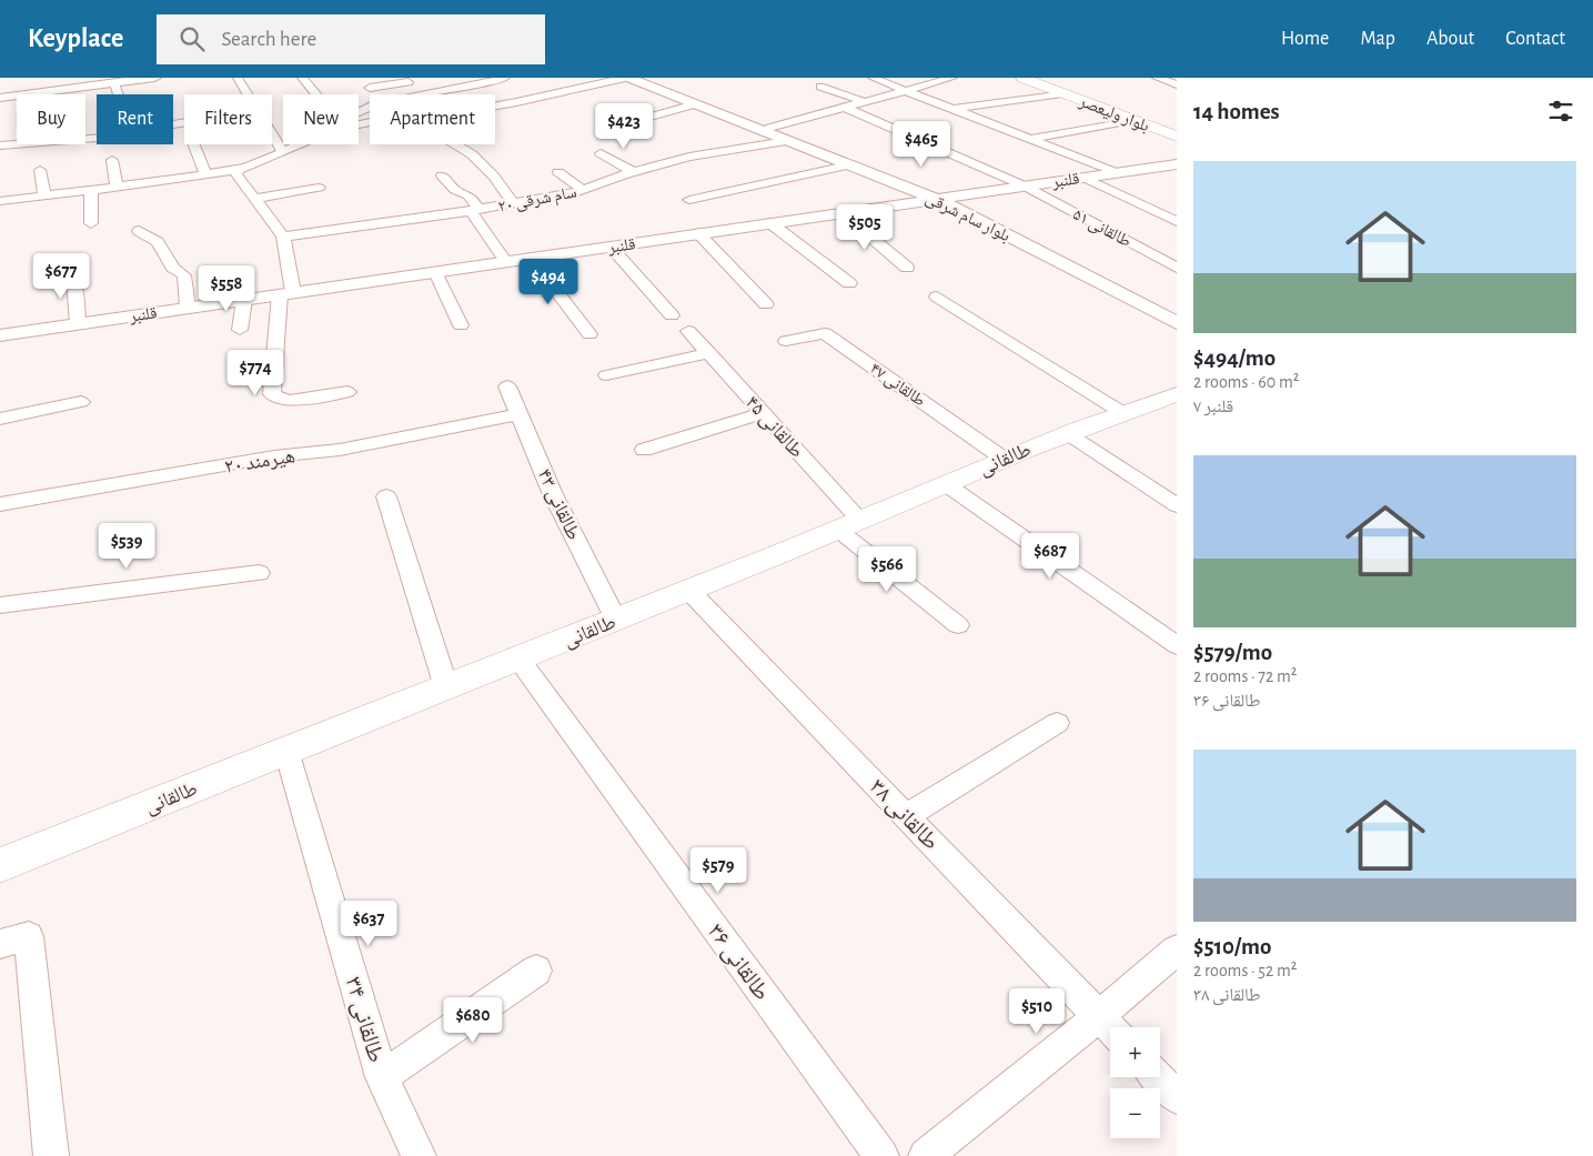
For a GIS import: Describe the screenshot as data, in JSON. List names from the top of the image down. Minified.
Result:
{"streets":{"main road":["بلوار ولیعصر","طالقانی"],"street":["قلنبر","سام شرقی ۲۰","بلوار سام شرقی","طالقانی ۵۱","طالقانی ۴۷","طالقانی ۴۵","هیرمند ۲۰","طالقانی ۴۳","طالقانی ۳۸","طالقانی ۳۶","طالقانی ۳۴"]},"crossings":[["قلنبر","بلوار سام شرقی"],["قلنبر","طالقانی ۵۱"],["سام شرقی ۲۰","بلوار سام شرقی"],["طالقانی ۴۷","طالقانی"],["طالقانی ۴۵","طالقانی"],["طالقانی","طالقانی ۴۳"],["طالقانی","طالقانی ۳۸"],["طالقانی","طالقانی ۳۶"],["طالقانی","طالقانی ۳۴"],["هیرمند ۲۰","طالقانی ۴۳"]],"page":{"header":"Keyplace","search":"Search here","nav":["Home","Map","About","Contact"],"heading":"14 homes","chip":["Buy","Rent","Filters","New","Apartment"],"price":["$423","$465","$505","$677","$494","$558","$774","$539","$687","$566","$579","$637","$510","$680"],"list":[{"name":"$494/mo","note":"2 rooms · 60 m² · قلنبر ۷"},{"name":"$579/mo","note":"2 rooms · 72 m² · طالقانی ۳۶"},{"name":"$510/mo","note":"2 rooms · 52 m² · طالقانی ۳۸"}],"map_buttons":["+","−"]}}
